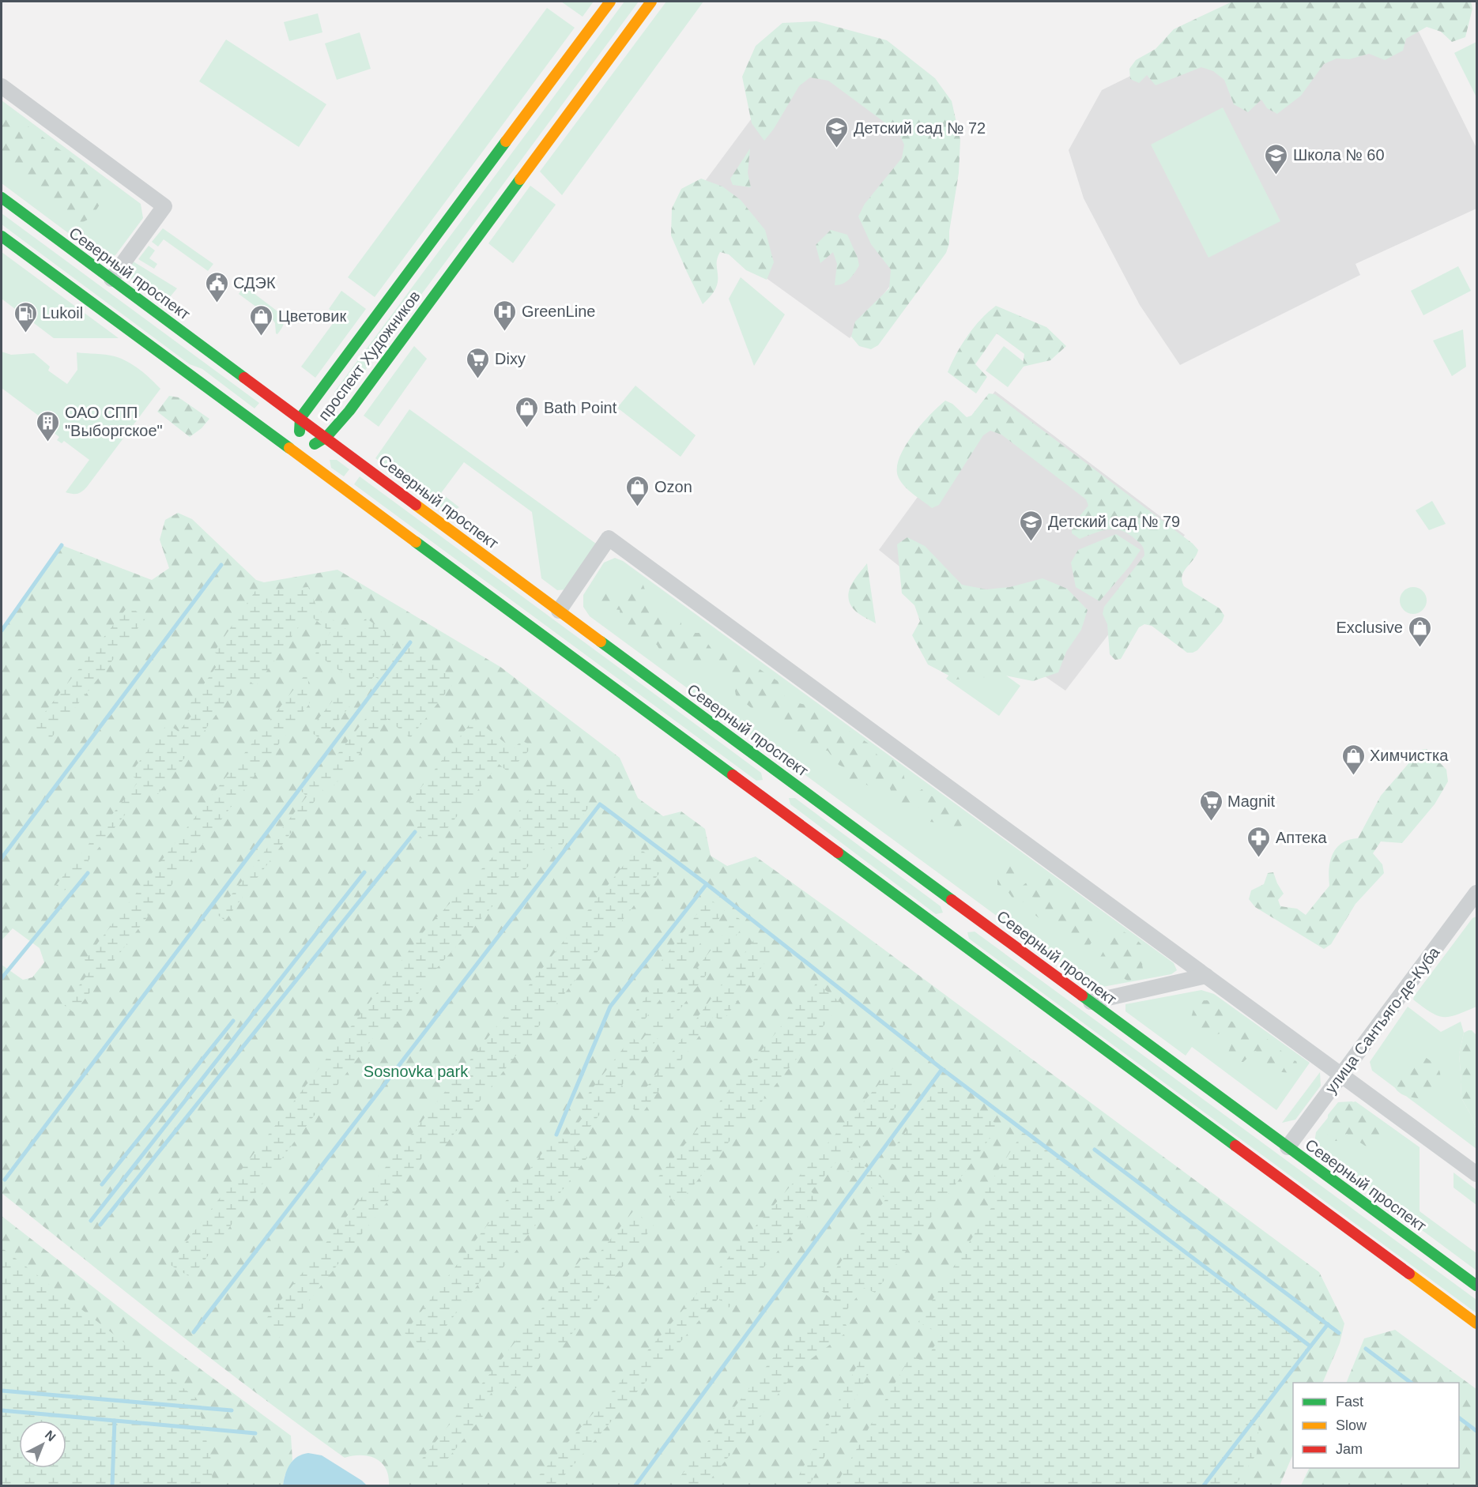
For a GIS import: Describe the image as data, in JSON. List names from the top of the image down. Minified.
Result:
{"streets":{"main road":["Северный проспект","проспект Художников"],"street":["улица Сантьяго-де-Куба"]},"crossings":[["Северный проспект","проспект Художников"],["Северный проспект","улица Сантьяго-де-Куба"]],"parks":["Sosnovka park"],"places":{"school or university":["Детский сад № 72","Школа № 60","Детский сад № 79"],"public building":["СДЭК"],"hospital":["GreenLine"],"fuel station":["Lukoil"],"shop":["Цветовик","Bath Point","Ozon","Exclusive","Химчистка"],"supermarket":["Dixy","Magnit"],"building":["ОАО СПП \"Выборгское\""],"pharmacy":["Аптека"]},"legend":["Fast","Slow","Jam"],"north":"top right"}
